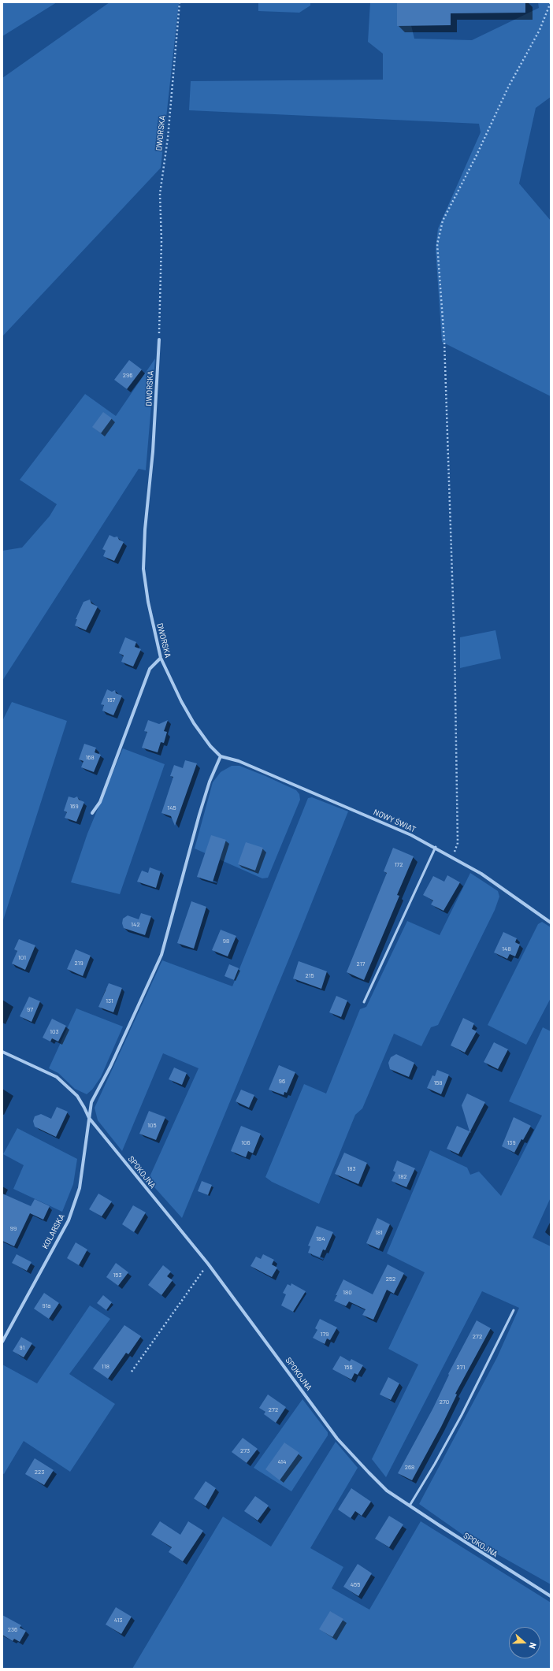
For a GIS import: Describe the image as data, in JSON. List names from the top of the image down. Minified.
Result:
{"streets":{"street":["DWORSKA","NOWY ŚWIAT","SPOKOJNA","KOLARSKA"]},"crossings":[["DWORSKA","NOWY ŚWIAT"],["DWORSKA","KOLARSKA"],["NOWY ŚWIAT","KOLARSKA"],["SPOKOJNA","KOLARSKA"]],"house_numbers":["296","167","168","169","145","172","142","98","148","101","219","217","215","131","97","103","96","158","105","106","139","183","182","99","181","184","153","252","180","91a","179","272","91","118","156","271","270","272","273","414","268","223","455","413","236"],"north":"right"}
